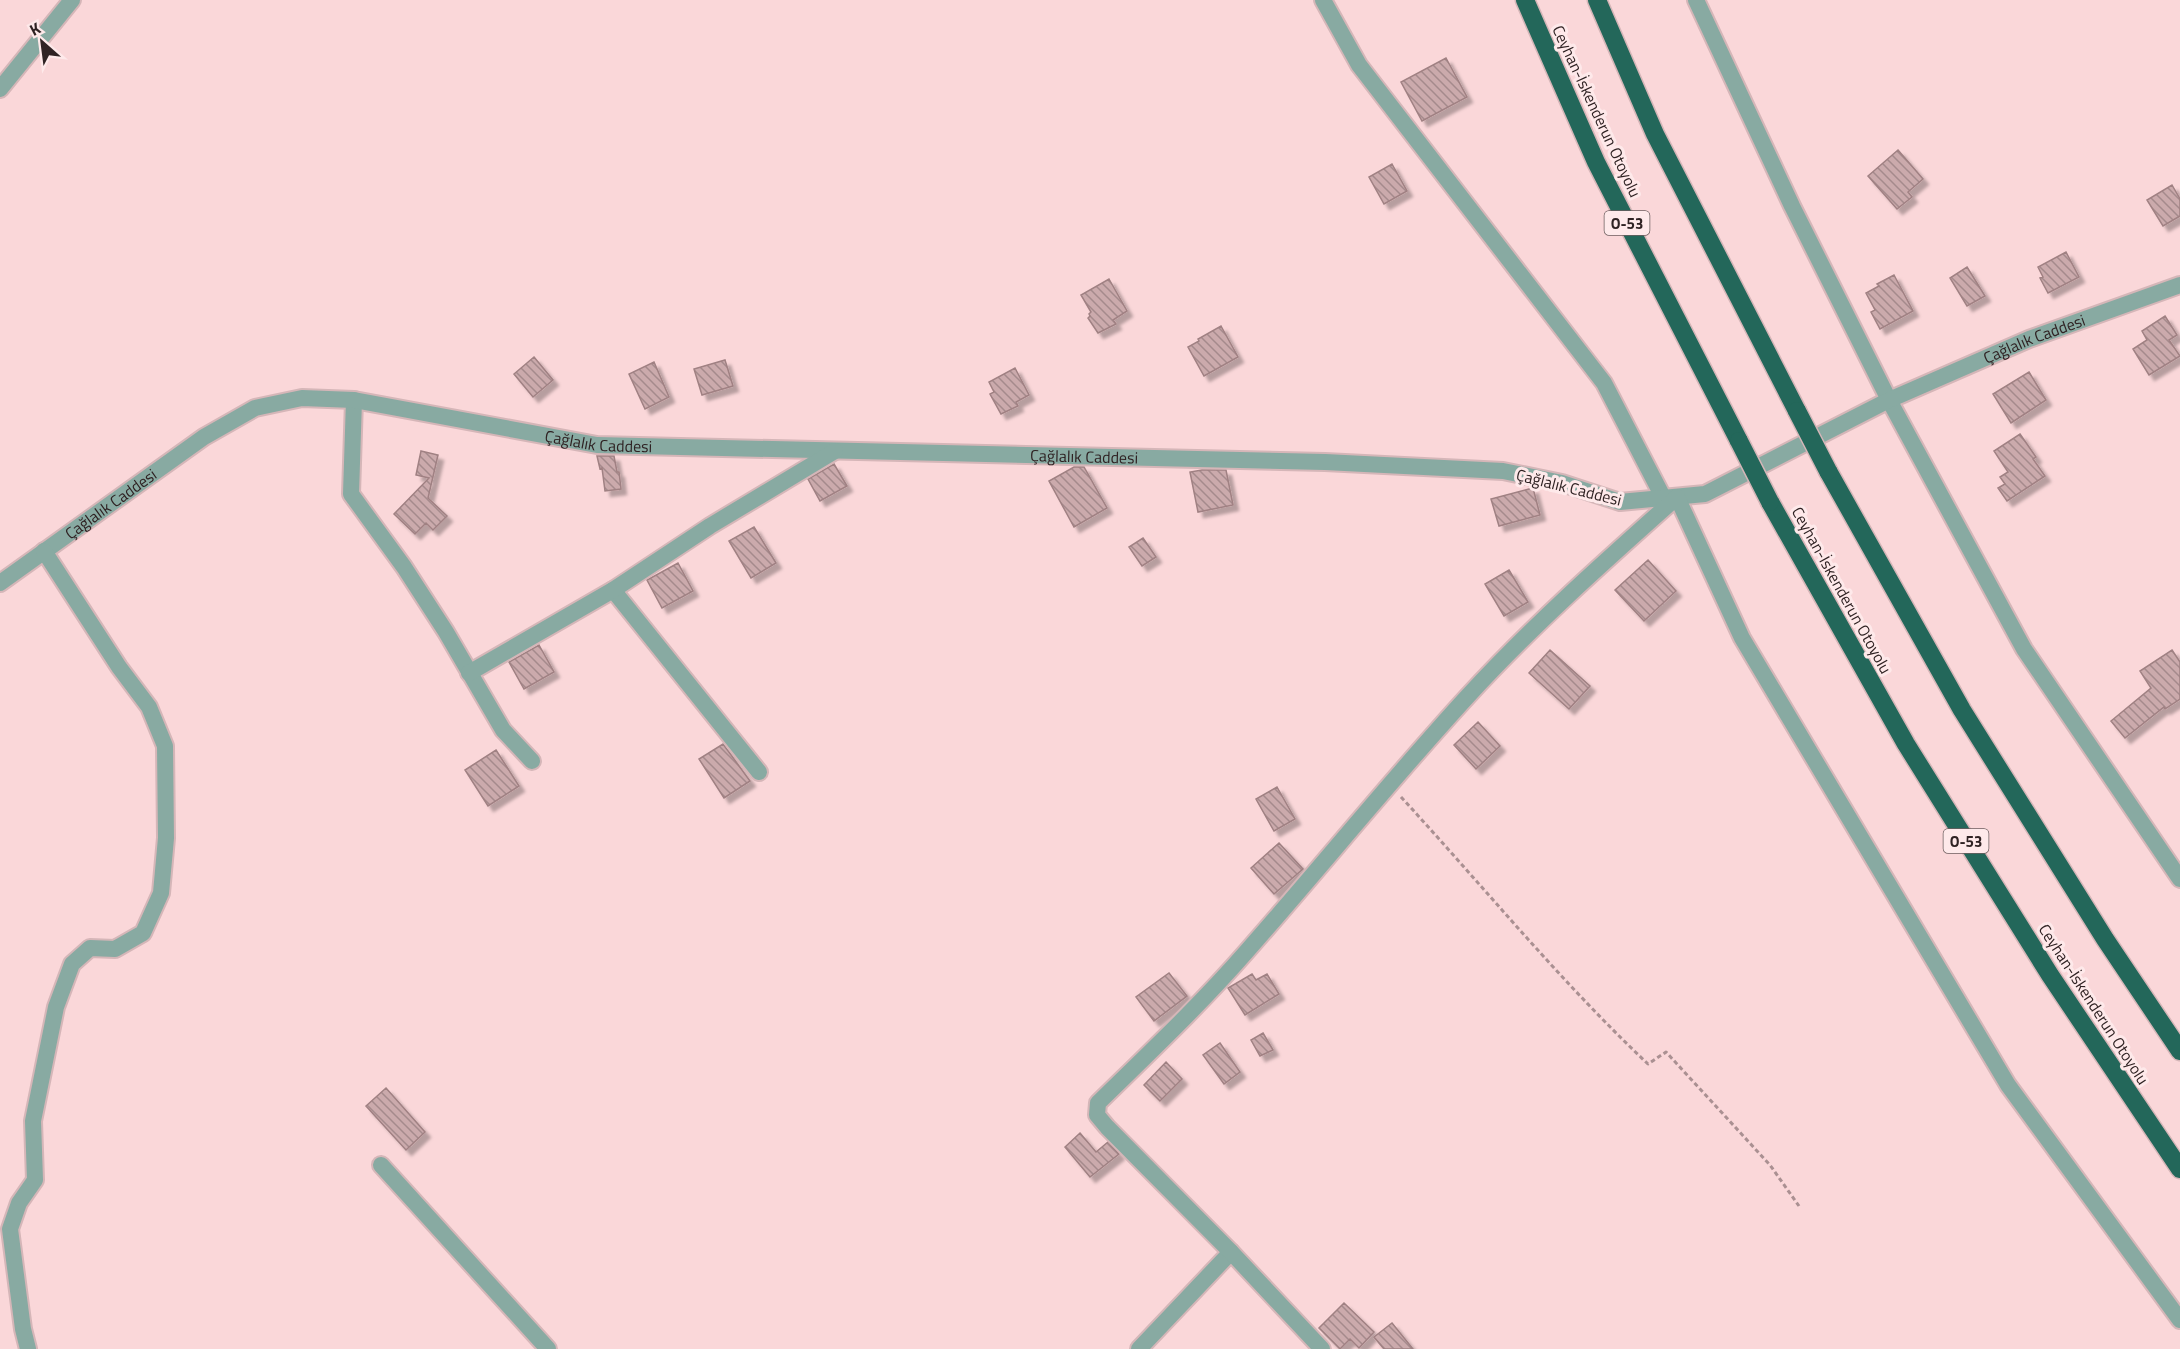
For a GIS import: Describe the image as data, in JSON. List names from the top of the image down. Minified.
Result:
{"streets":{"highway":["Ceyhan-İskenderun Otoyolu","O-53"],"street":["Çağlalık Caddesi"]},"north":"top left"}
